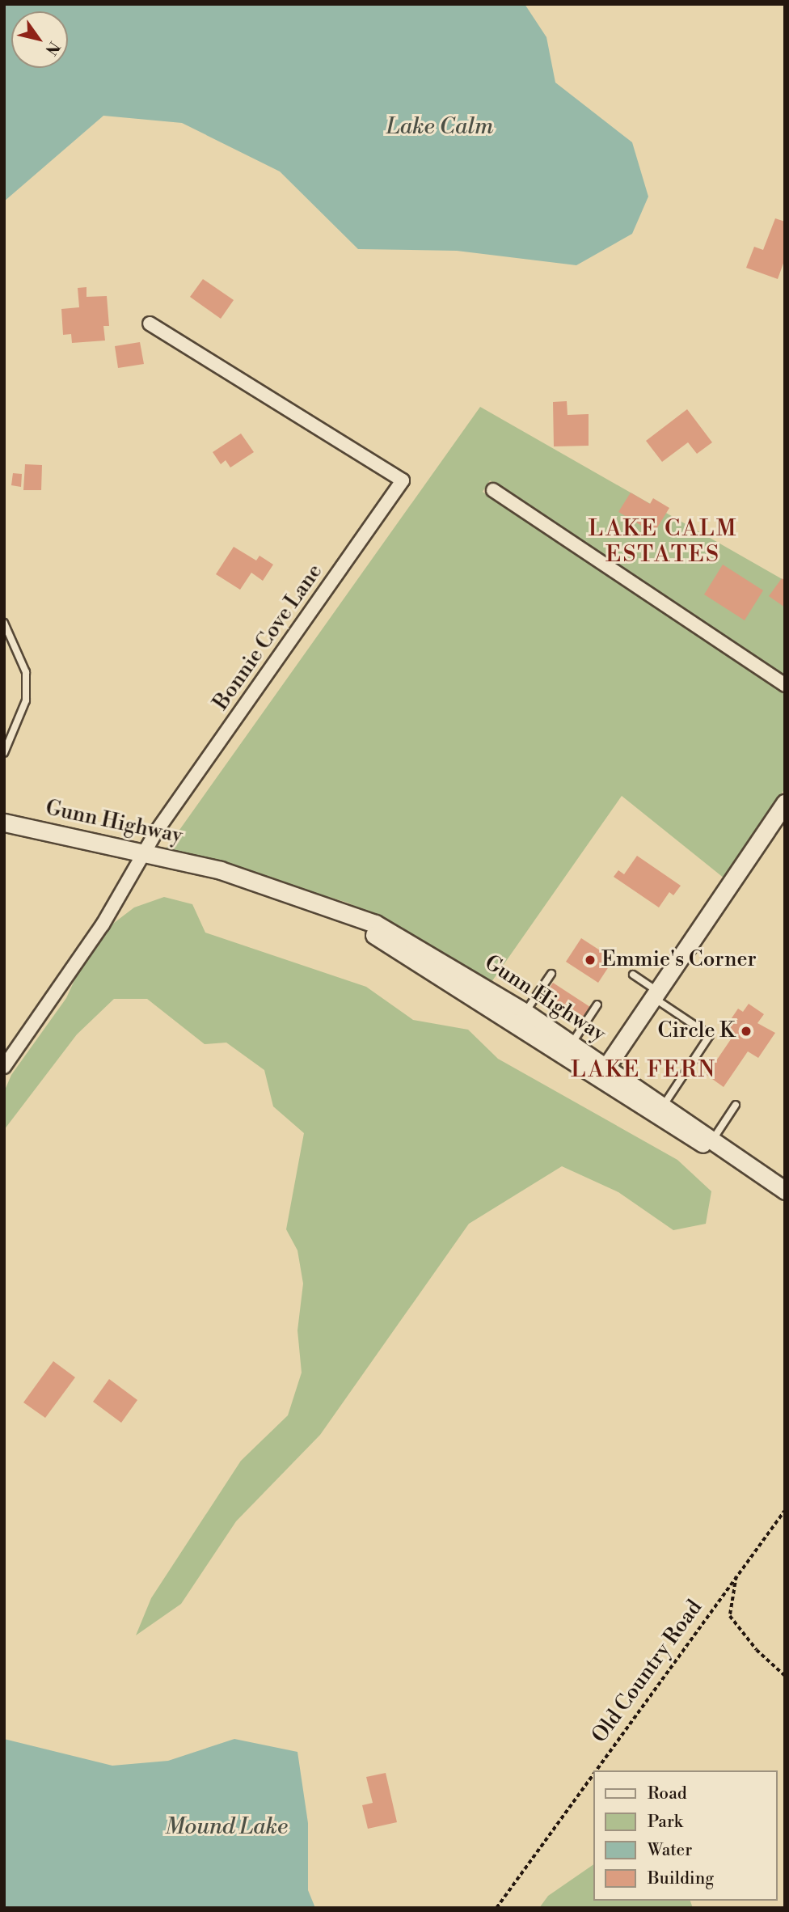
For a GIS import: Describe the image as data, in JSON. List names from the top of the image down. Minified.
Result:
{"streets":{"main road":["Gunn Highway"],"street":["Bonnie Cove Lane"],"path":["Old Country Road"]},"crossings":[["Bonnie Cove Lane","Gunn Highway"]],"districts":["LAKE CALM ESTATES","LAKE FERN"],"water":["Lake Calm","Mound Lake"],"places":["Emmie's Corner","Circle K"],"legend":["Road","Park","Water","Building"],"north":"bottom right"}
